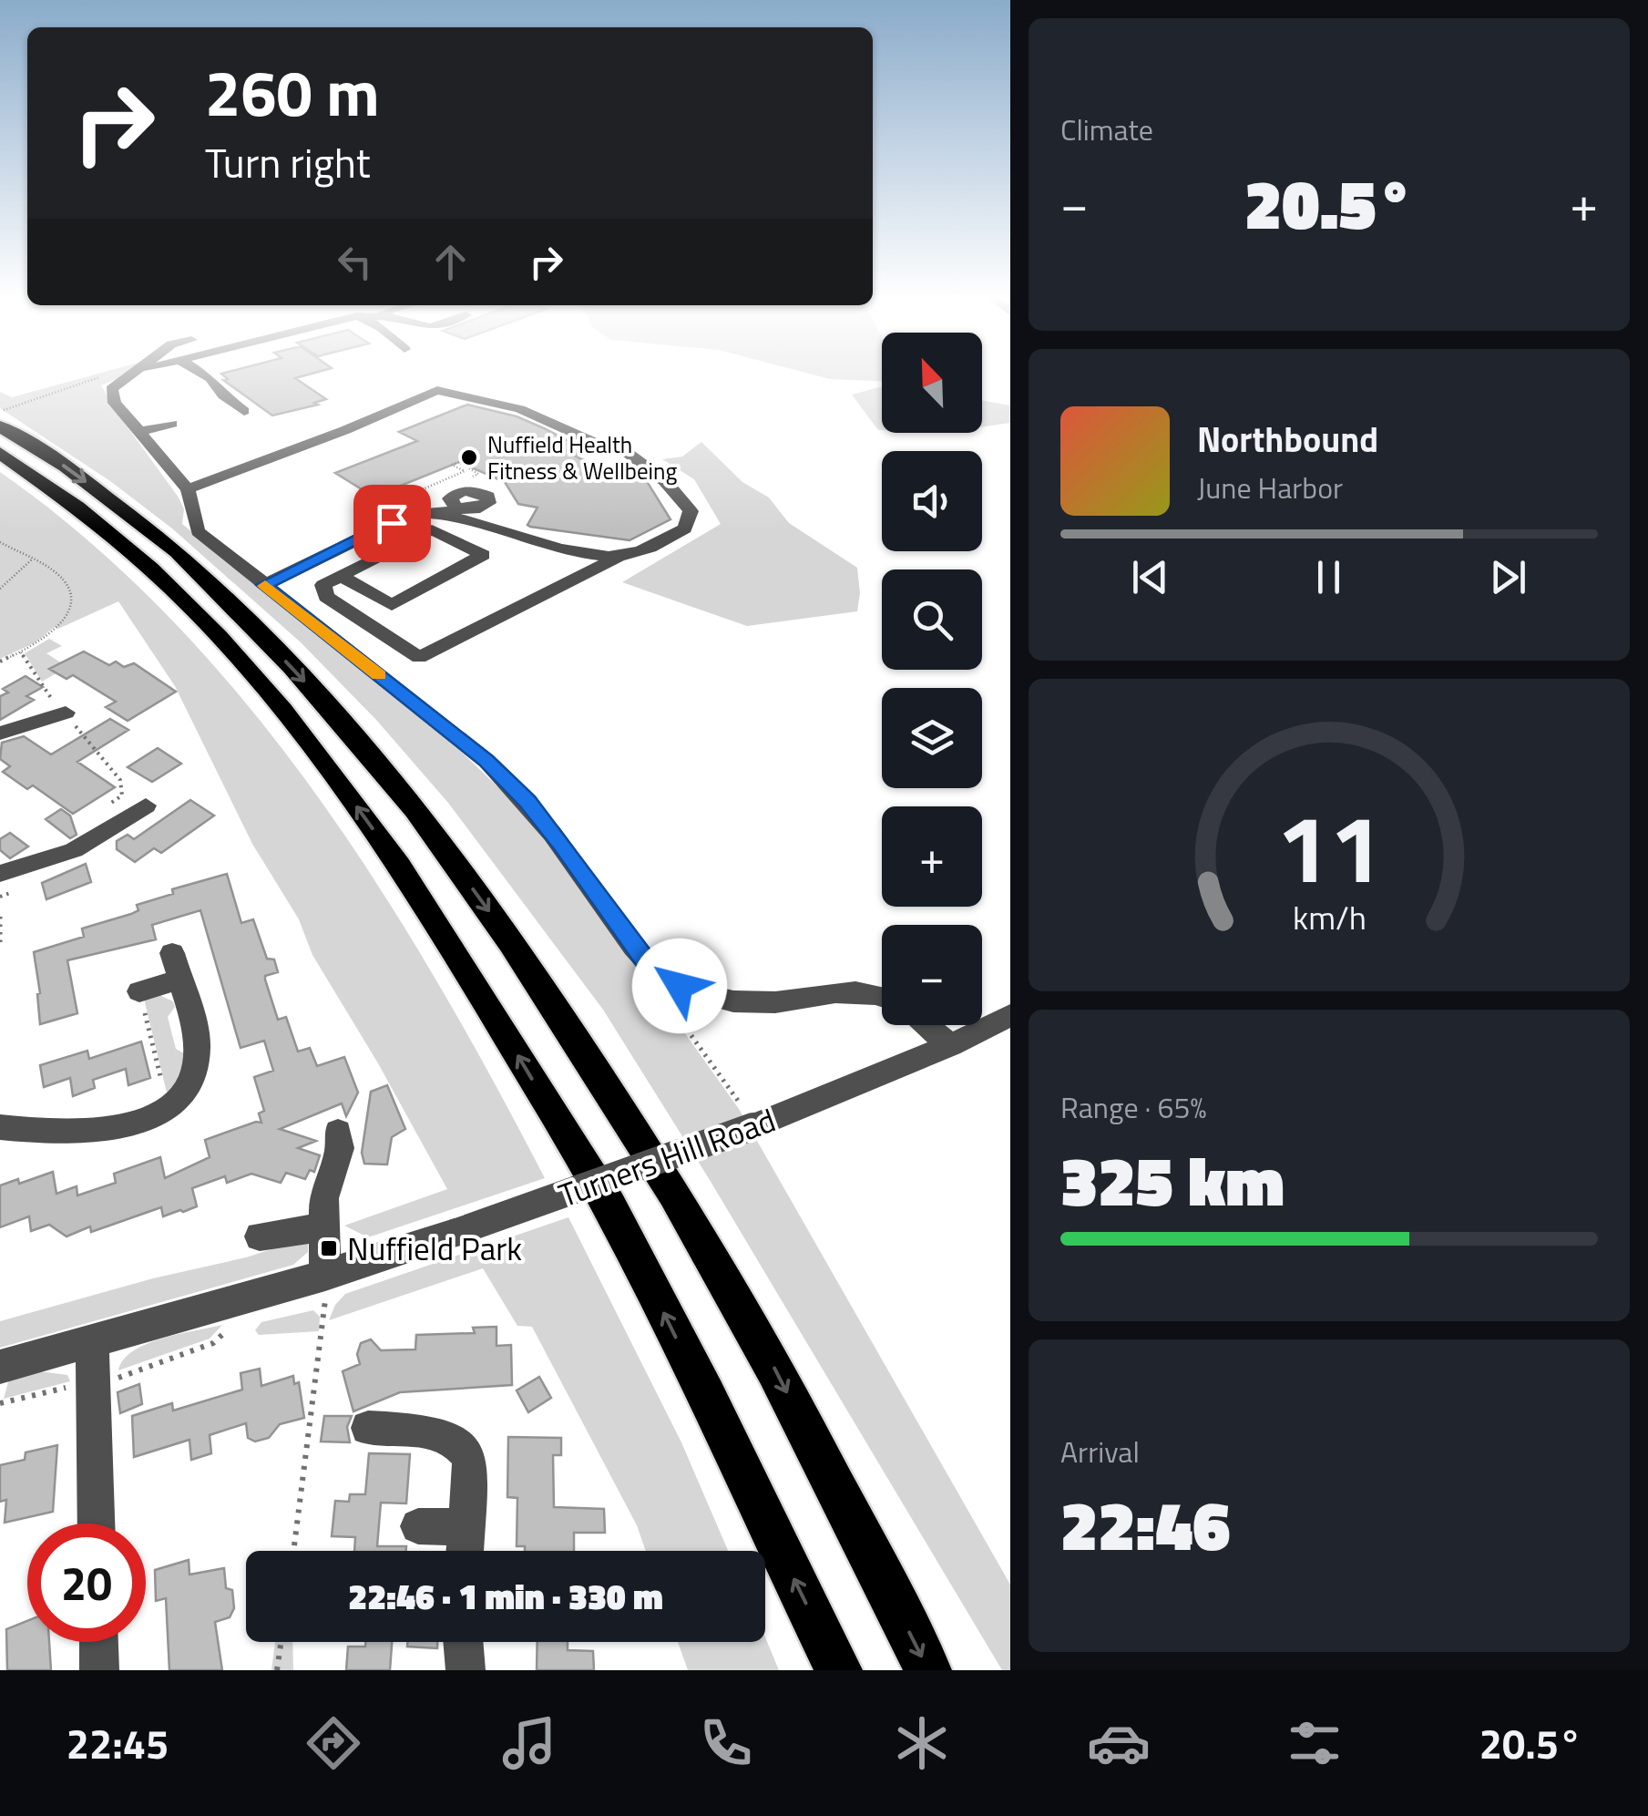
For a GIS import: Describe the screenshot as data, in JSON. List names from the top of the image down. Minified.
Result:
{"streets":{"street":["Turners Hill Road"]},"places":{"other":["Nuffield Health Fitness & Wellbeing"],"transit":["Nuffield Park"]},"north":"top left","page":{"tile":["Climate",["Range · 65%","325 km"],["Arrival","22:46"]],"turn":["260 m","Turn right"],"heat":["−","20.5°","+"],"map_buttons":["+","−"],"song":["Northbound","June Harbor"],"limit":"20","trip":"22:46 · 1 min · 330 m","tabs":["22:45","20.5°"],"gauge":["11","km/h"]}}
